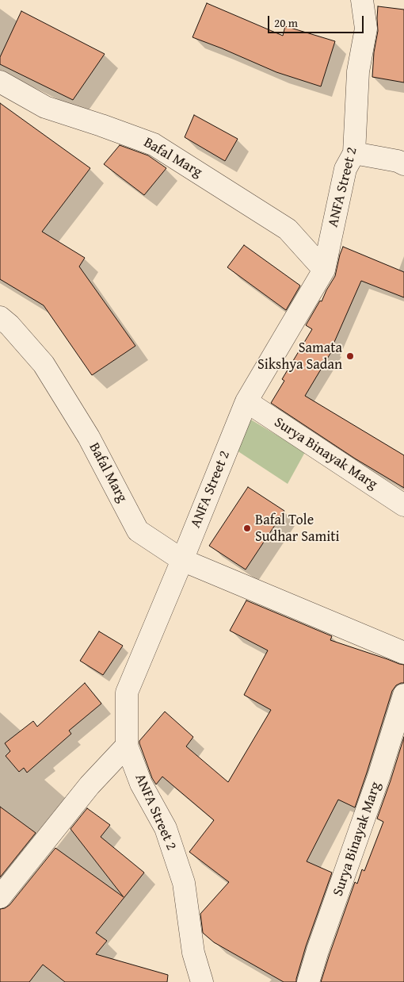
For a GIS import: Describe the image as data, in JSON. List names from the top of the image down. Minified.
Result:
{"streets":{"street":["Bafal Marg","ANFA Street 2","Surya Binayak Marg"]},"crossings":[["Bafal Marg","ANFA Street 2"],["ANFA Street 2","Surya Binayak Marg"]],"places":["Samata Sikshya Sadan","Bafal Tole Sudhar Samiti"],"scale_bar":"20 m"}
